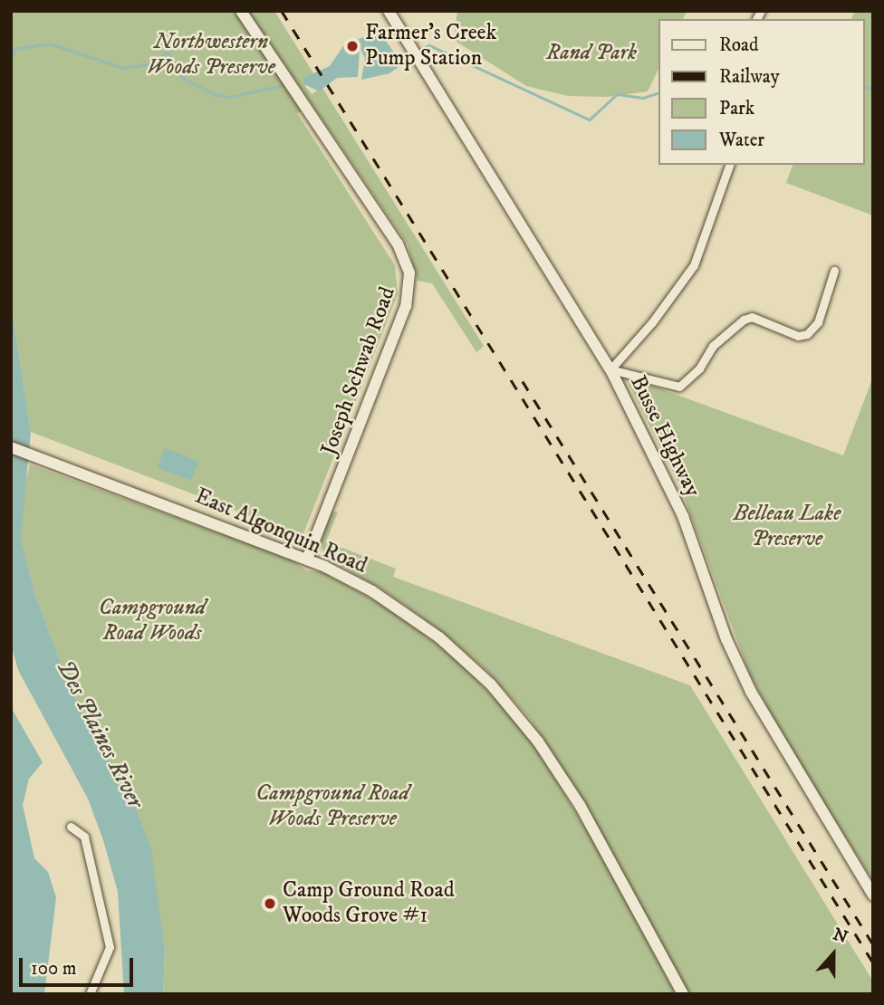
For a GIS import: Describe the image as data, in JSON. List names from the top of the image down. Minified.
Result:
{"streets":{"main road":["Joseph Schwab Road","Busse Highway","East Algonquin Road"]},"crossings":[["Joseph Schwab Road","East Algonquin Road"]],"water":["Des Plaines River"],"parks":["Northwestern Woods Preserve","Rand Park","Belleau Lake Preserve","Campground Road Woods","Campground Road Woods Preserve"],"places":["Farmer's Creek Pump Station","Camp Ground Road Woods Grove #1"],"legend":["Road","Railway","Park","Water"],"scale_bar":"100 m","north":"top"}
